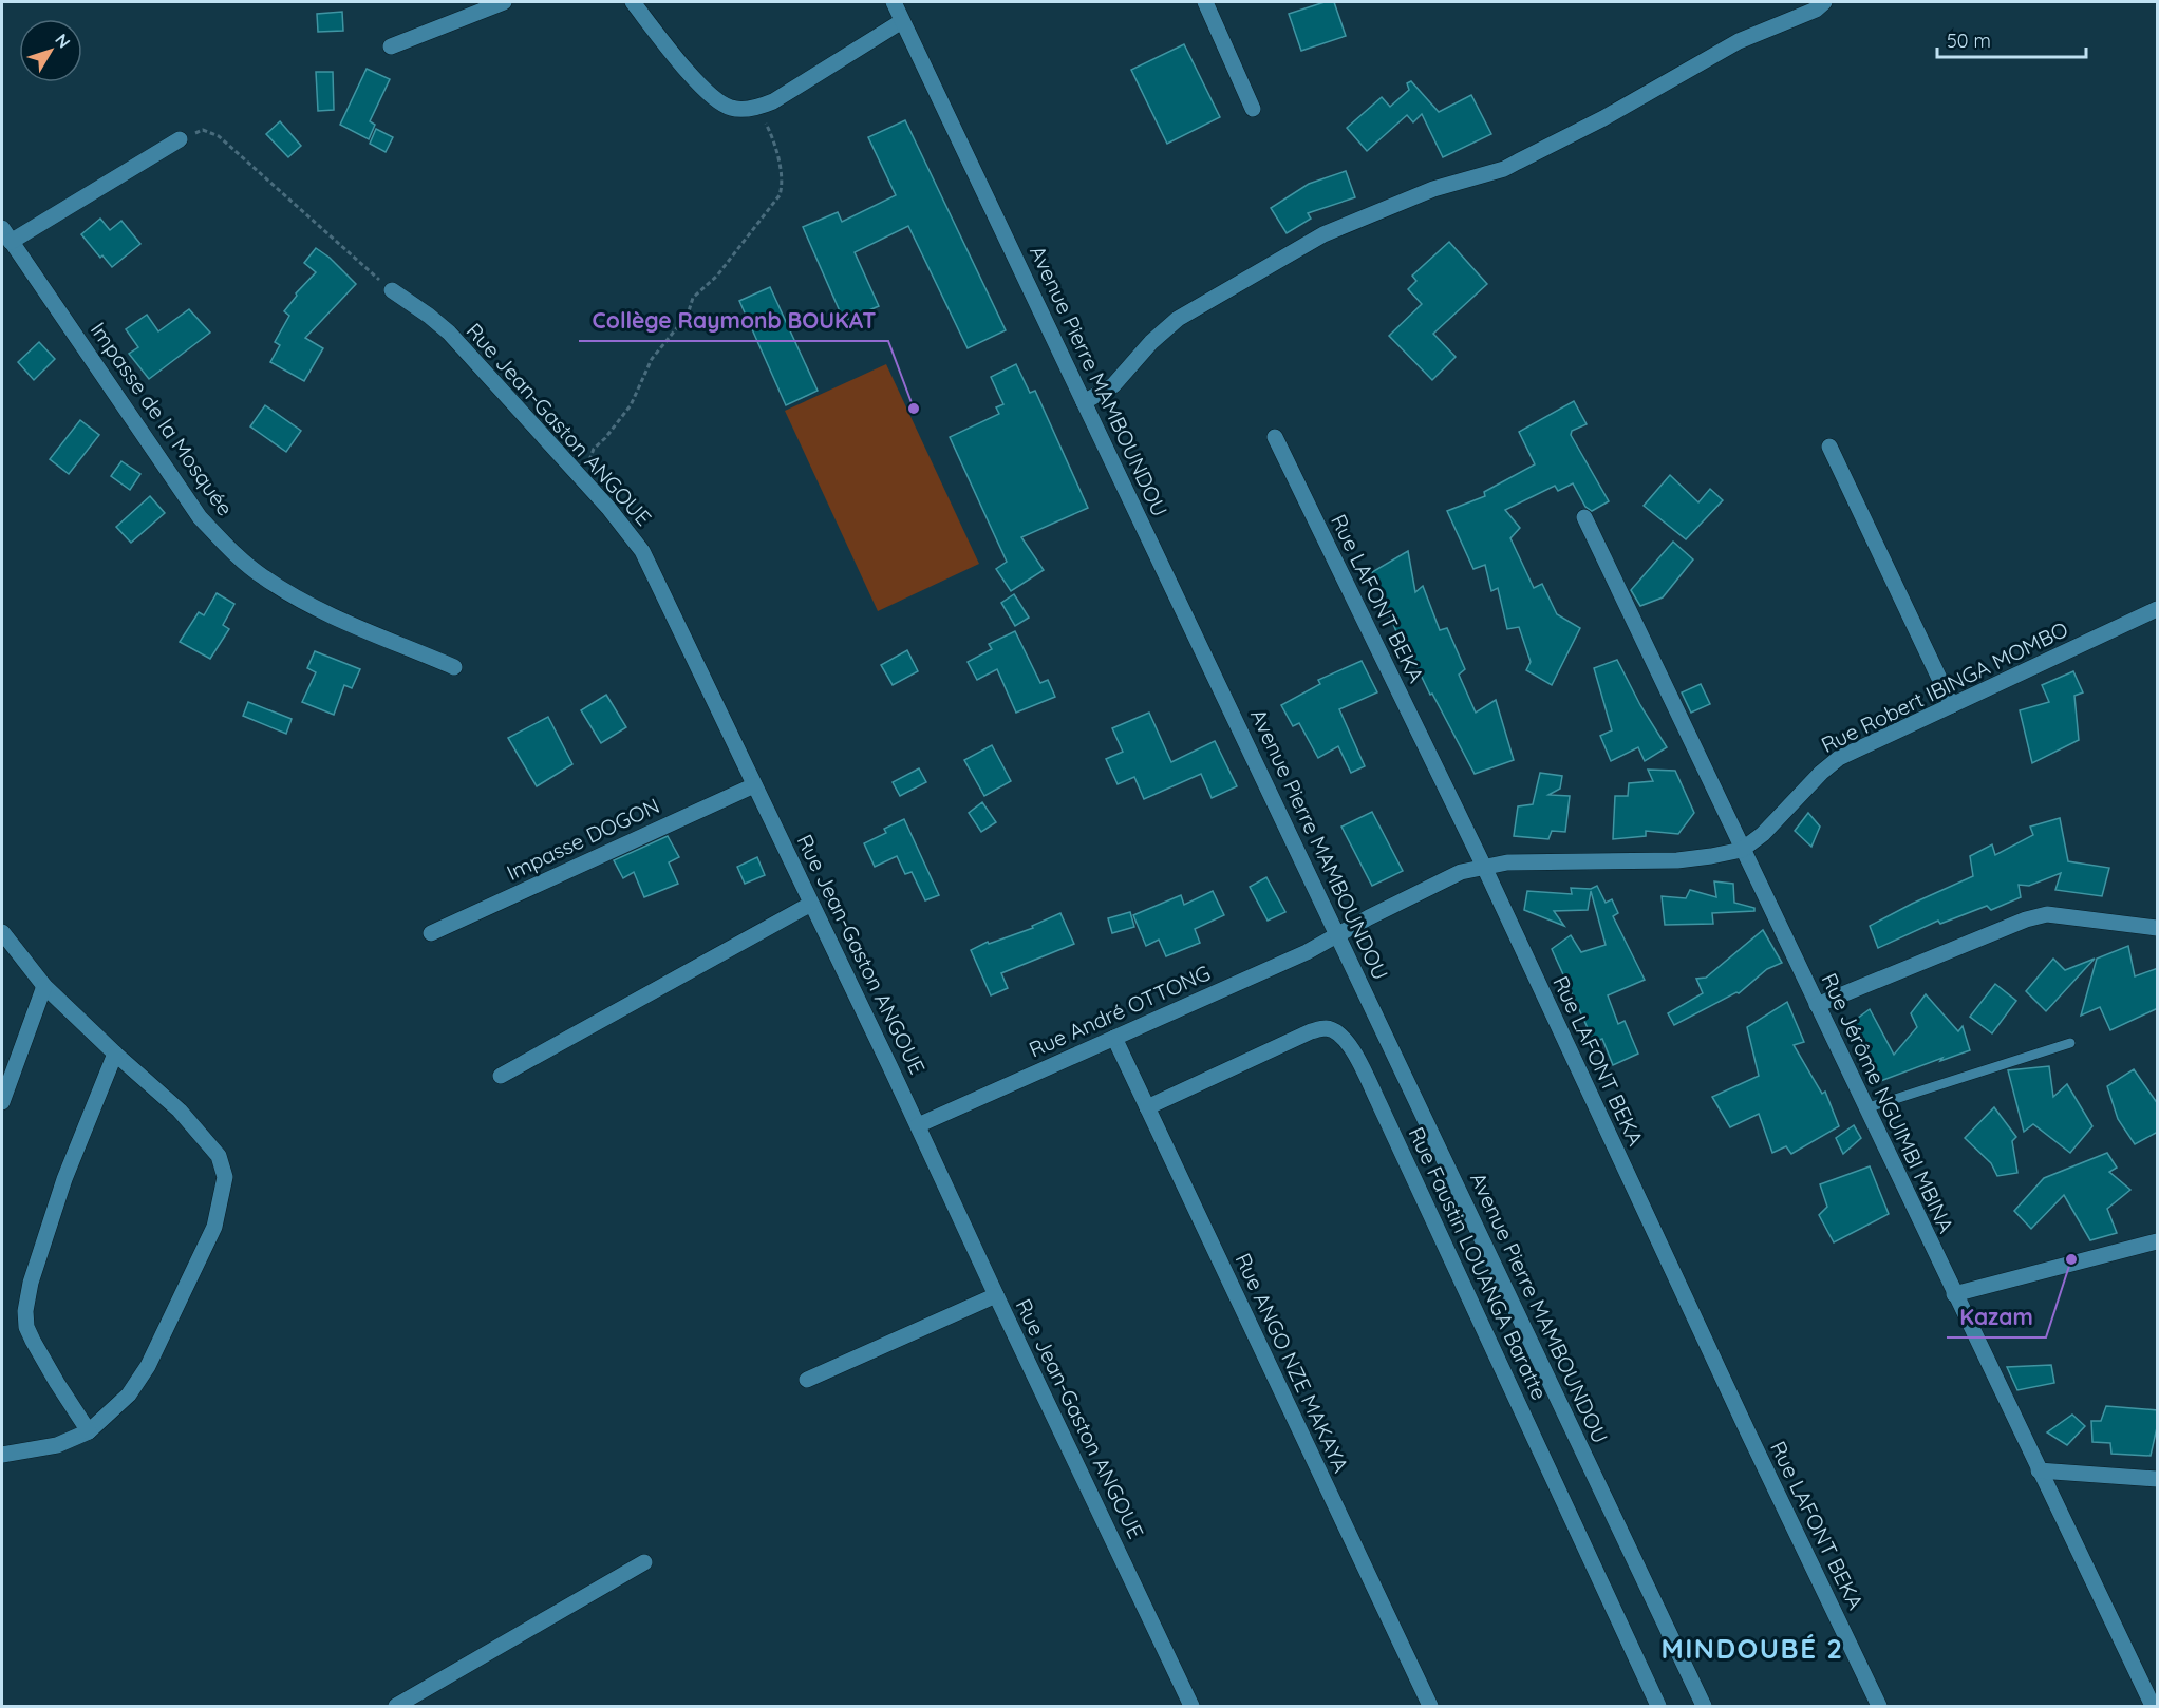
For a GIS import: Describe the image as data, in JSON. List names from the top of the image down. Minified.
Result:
{"streets":{"street":["Avenue Pierre MAMBOUNDOU","Impasse de la Mosquée","Rue Jean-Gaston ANGOUE","Rue LAFONT BEKA","Rue Robert IBINGA MOMBO","Impasse DOGON","Rue André OTTONG","Rue Jérôme NGUIMBI MBINA","Rue Faustin LOUANGA Baratte","Rue ANGO NZE MAKAYA"]},"crossings":[["Avenue Pierre MAMBOUNDOU","Rue Robert IBINGA MOMBO"],["Avenue Pierre MAMBOUNDOU","Rue André OTTONG"],["Rue Jean-Gaston ANGOUE","Impasse DOGON"],["Rue Jean-Gaston ANGOUE","Rue André OTTONG"],["Rue LAFONT BEKA","Rue Robert IBINGA MOMBO"],["Rue Robert IBINGA MOMBO","Rue André OTTONG"],["Rue Robert IBINGA MOMBO","Rue Jérôme NGUIMBI MBINA"],["Rue André OTTONG","Rue ANGO NZE MAKAYA"],["Rue Faustin LOUANGA Baratte","Rue ANGO NZE MAKAYA"]],"districts":["MINDOUBÉ 2"],"places":["Collège Raymonb BOUKAT","Kazam"],"scale_bar":"50 m","north":"top right"}
